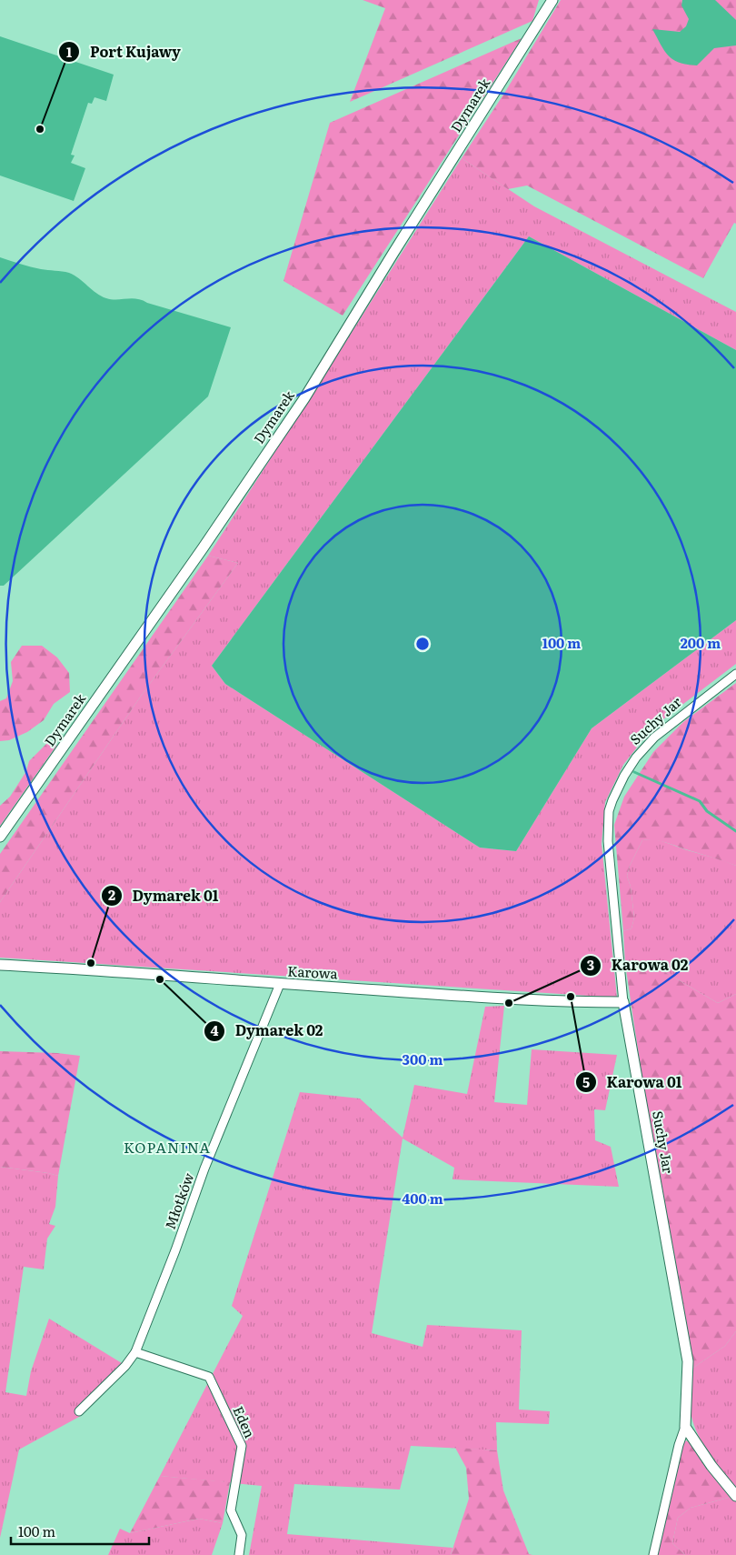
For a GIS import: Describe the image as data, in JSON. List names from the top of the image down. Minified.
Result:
{"streets":{"street":["Dymarek","Suchy Jar","Karowa","Młotków","Eden"]},"crossings":[["Suchy Jar","Karowa"],["Karowa","Młotków"],["Młotków","Eden"]],"districts":["KOPANINA"],"places":["Port Kujawy","Dymarek 01","Dymarek 02","Karowa 01","Karowa 02"],"scale_bar":"100 m","rings":["100 m","200 m","300 m","400 m"]}
